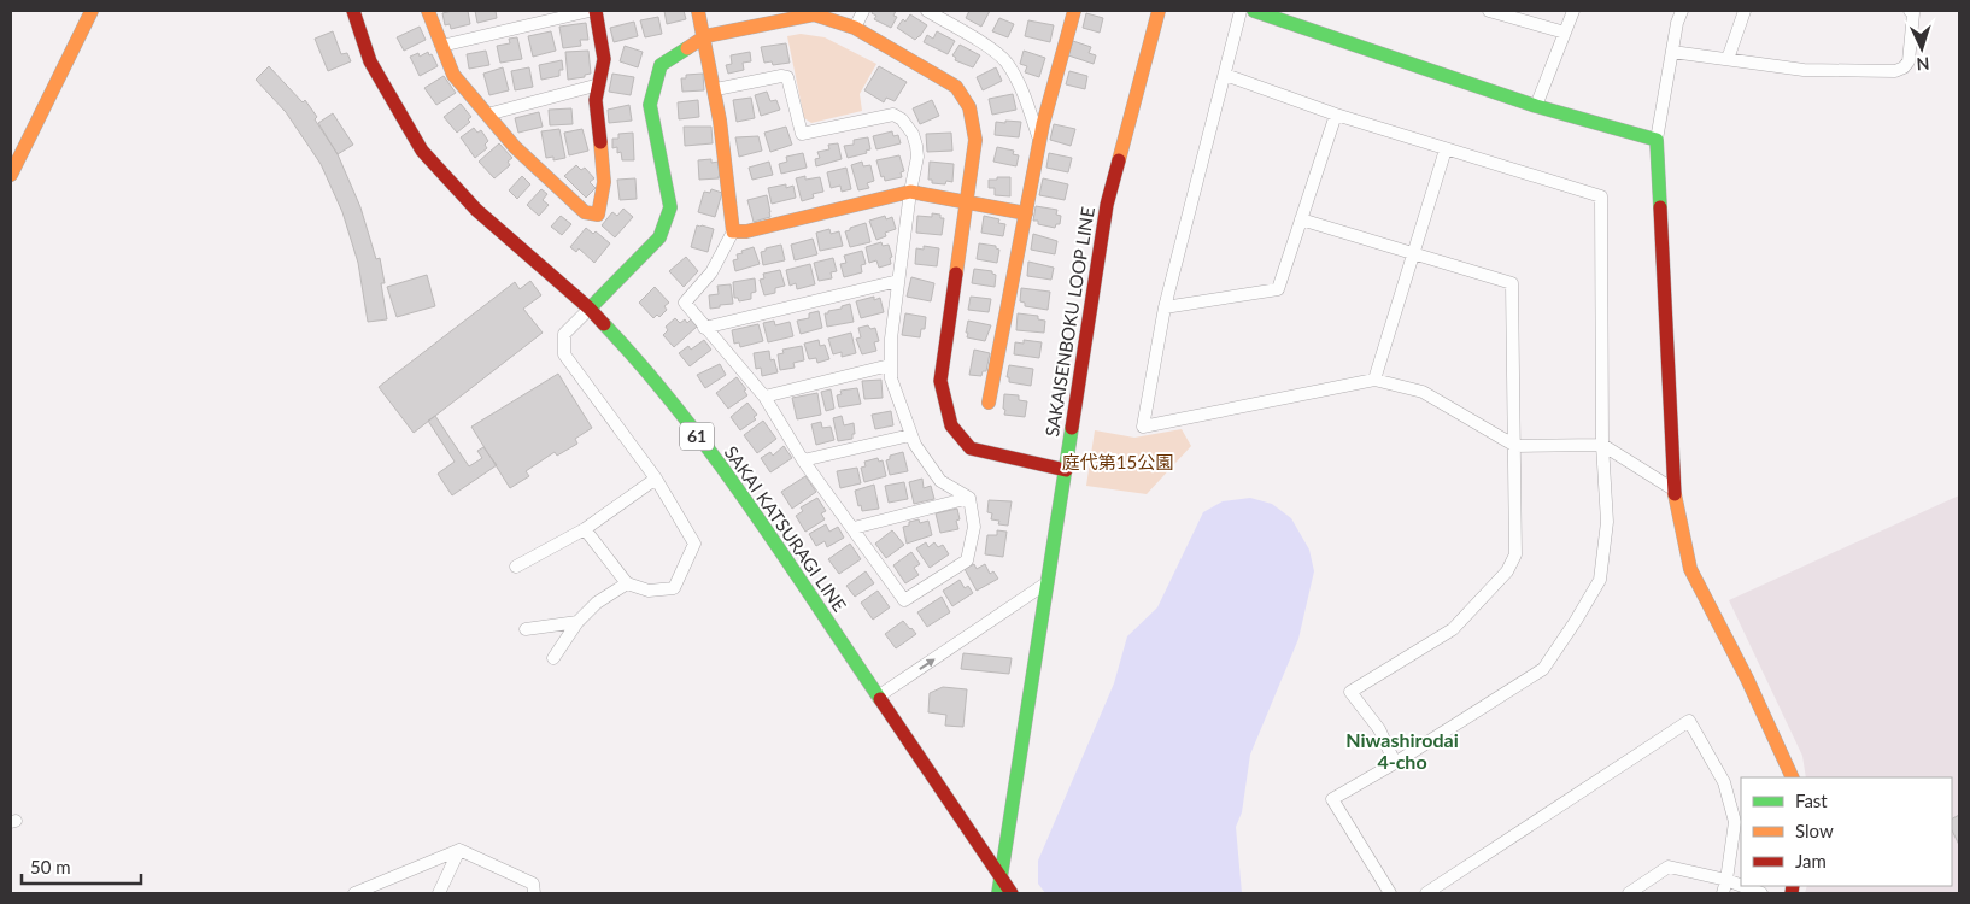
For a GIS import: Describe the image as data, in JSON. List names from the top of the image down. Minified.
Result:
{"streets":{"street":["SAKAISENBOKU LOOP LINE","61","SAKAI KATSURAGI LINE"]},"crossings":[["SAKAISENBOKU LOOP LINE","SAKAI KATSURAGI LINE"]],"districts":["Niwashirodai 4-cho"],"parks":["庭代第15公園"],"legend":["Fast","Slow","Jam"],"scale_bar":"50 m","north":"bottom"}
